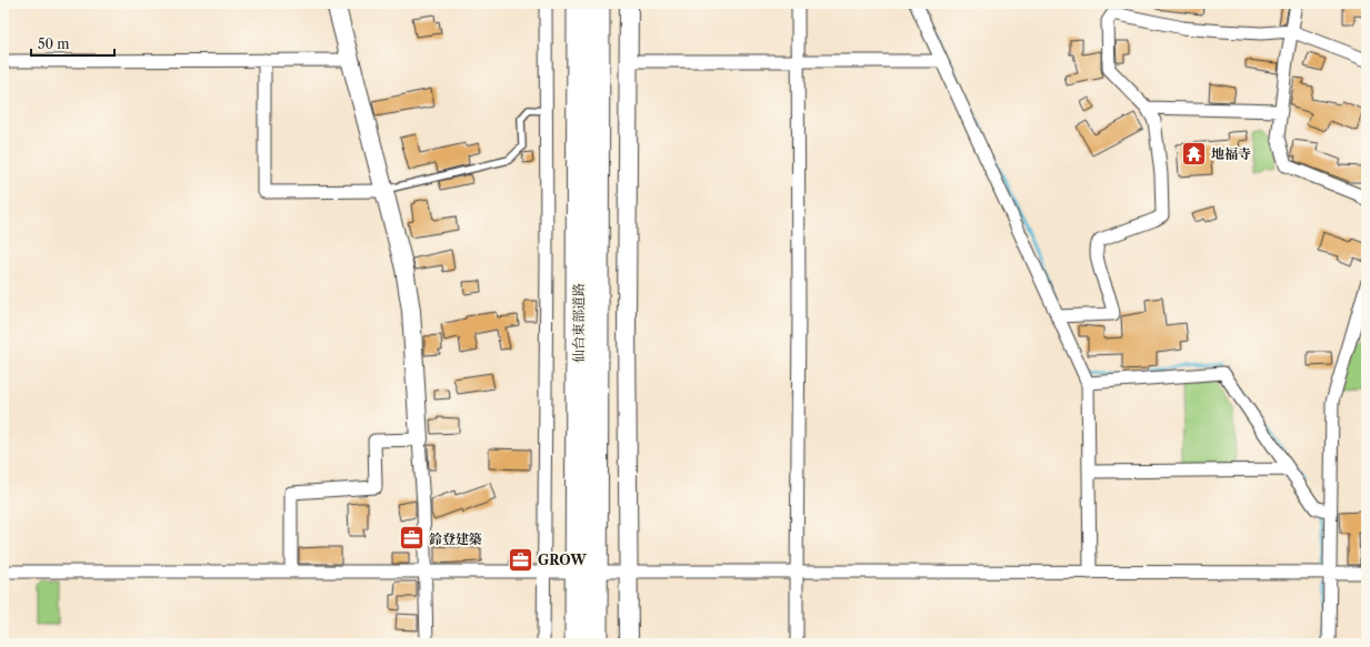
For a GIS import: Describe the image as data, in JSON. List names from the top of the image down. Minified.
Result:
{"streets":{"highway":["仙台東部道路"]},"places":{"temple":["地福寺"],"office":["鈴登建築","GROW"]},"scale_bar":"50 m"}
